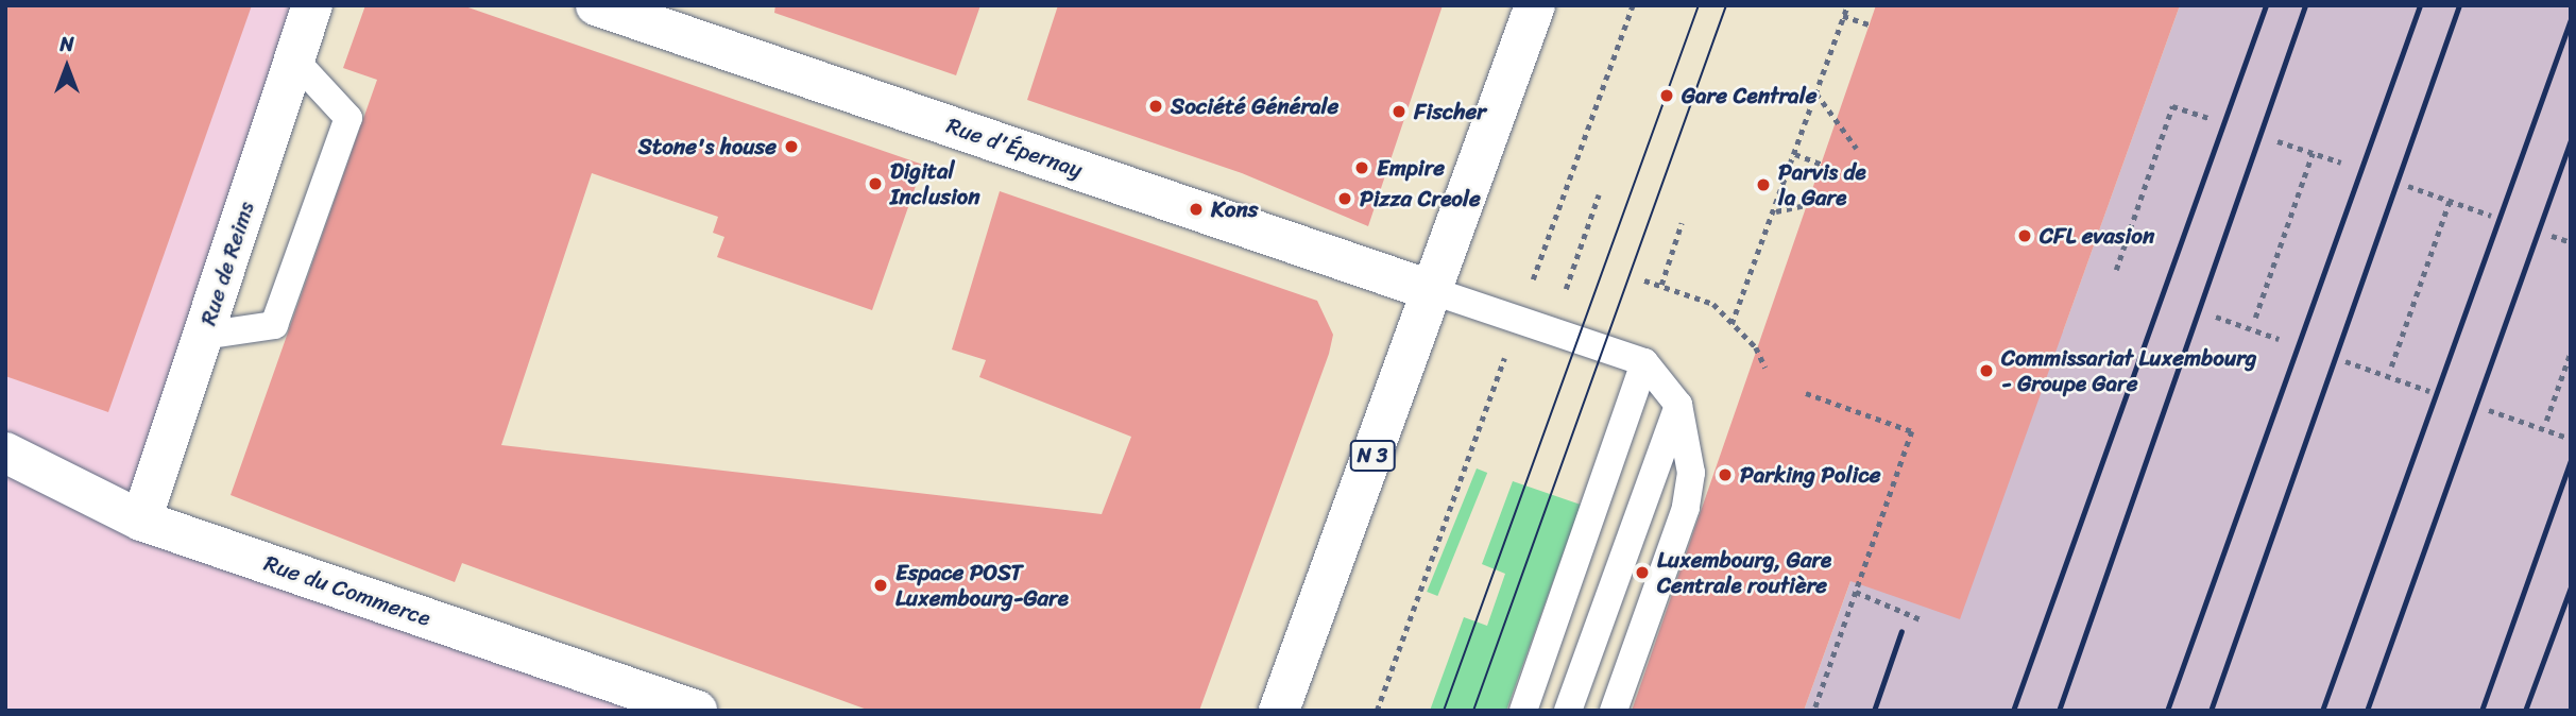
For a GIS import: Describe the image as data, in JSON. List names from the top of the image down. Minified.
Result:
{"streets":{"street":["Rue d'Épernay","Rue de Reims","N 3","Rue du Commerce"]},"crossings":[["Rue d'Épernay","N 3"],["Rue de Reims","Rue du Commerce"]],"places":["Gare Centrale","Société Générale","Fischer","Stone's house","Empire","Digital Inclusion","Parvis de la Gare","Pizza Creole","Kons","CFL evasion","Commissariat Luxembourg - Groupe Gare","Parking Police","Luxembourg, Gare Centrale routière","Espace POST Luxembourg-Gare"],"north":"top"}
